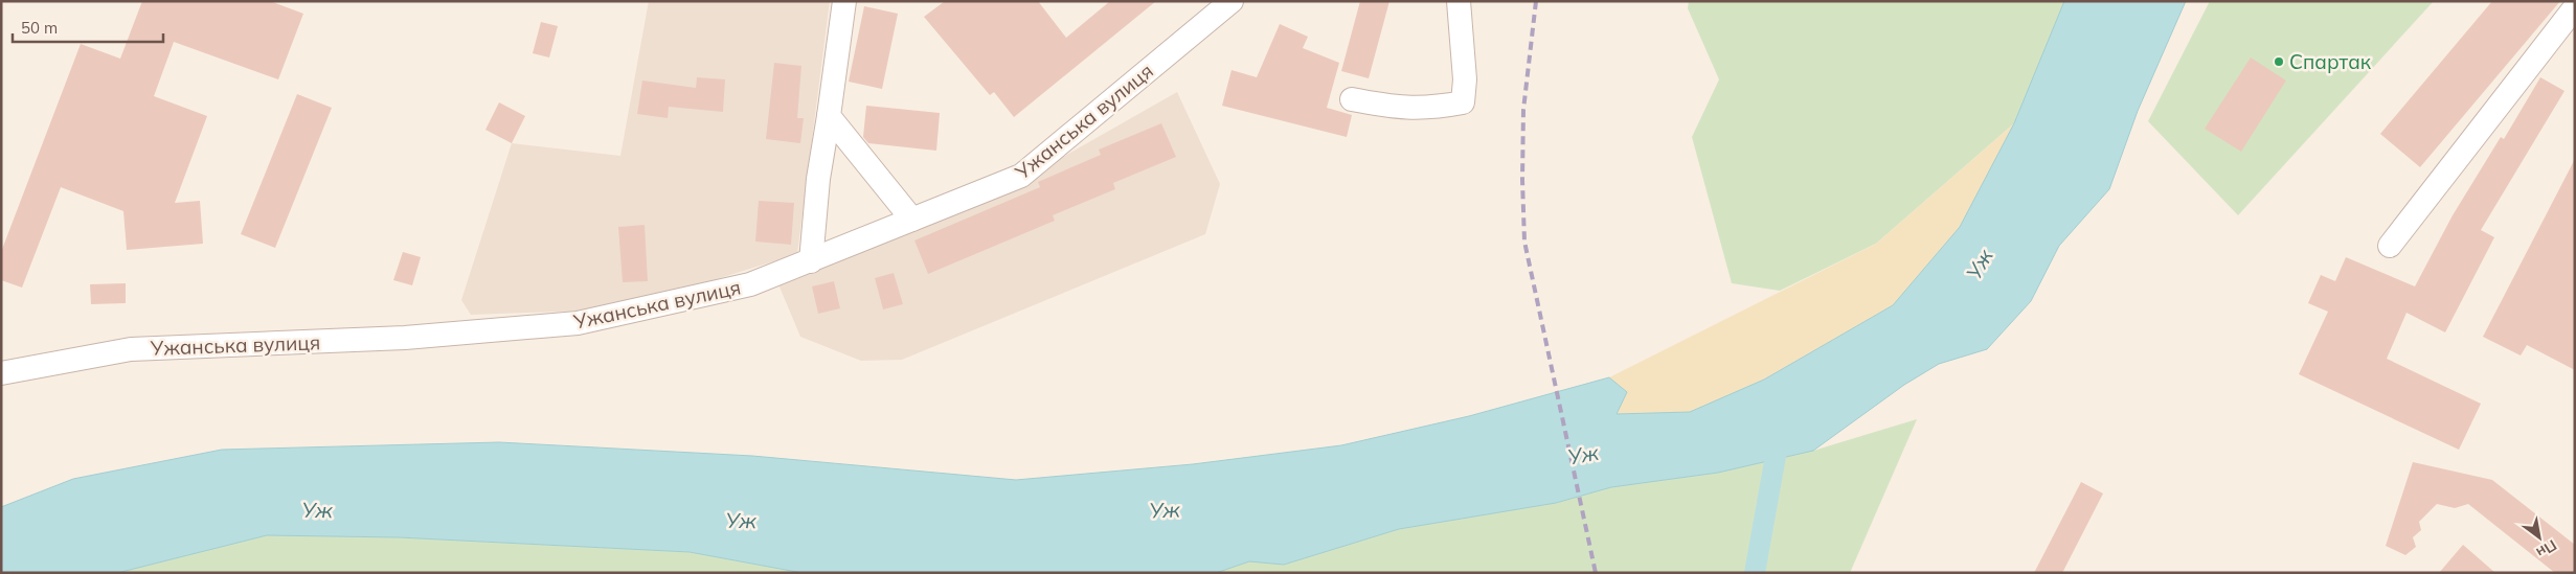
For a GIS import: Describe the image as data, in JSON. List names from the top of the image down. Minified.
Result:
{"streets":{"street":["Ужанська вулиця"]},"water":["Уж"],"places":["Спартак"],"scale_bar":"50 m","north":"bottom right"}
